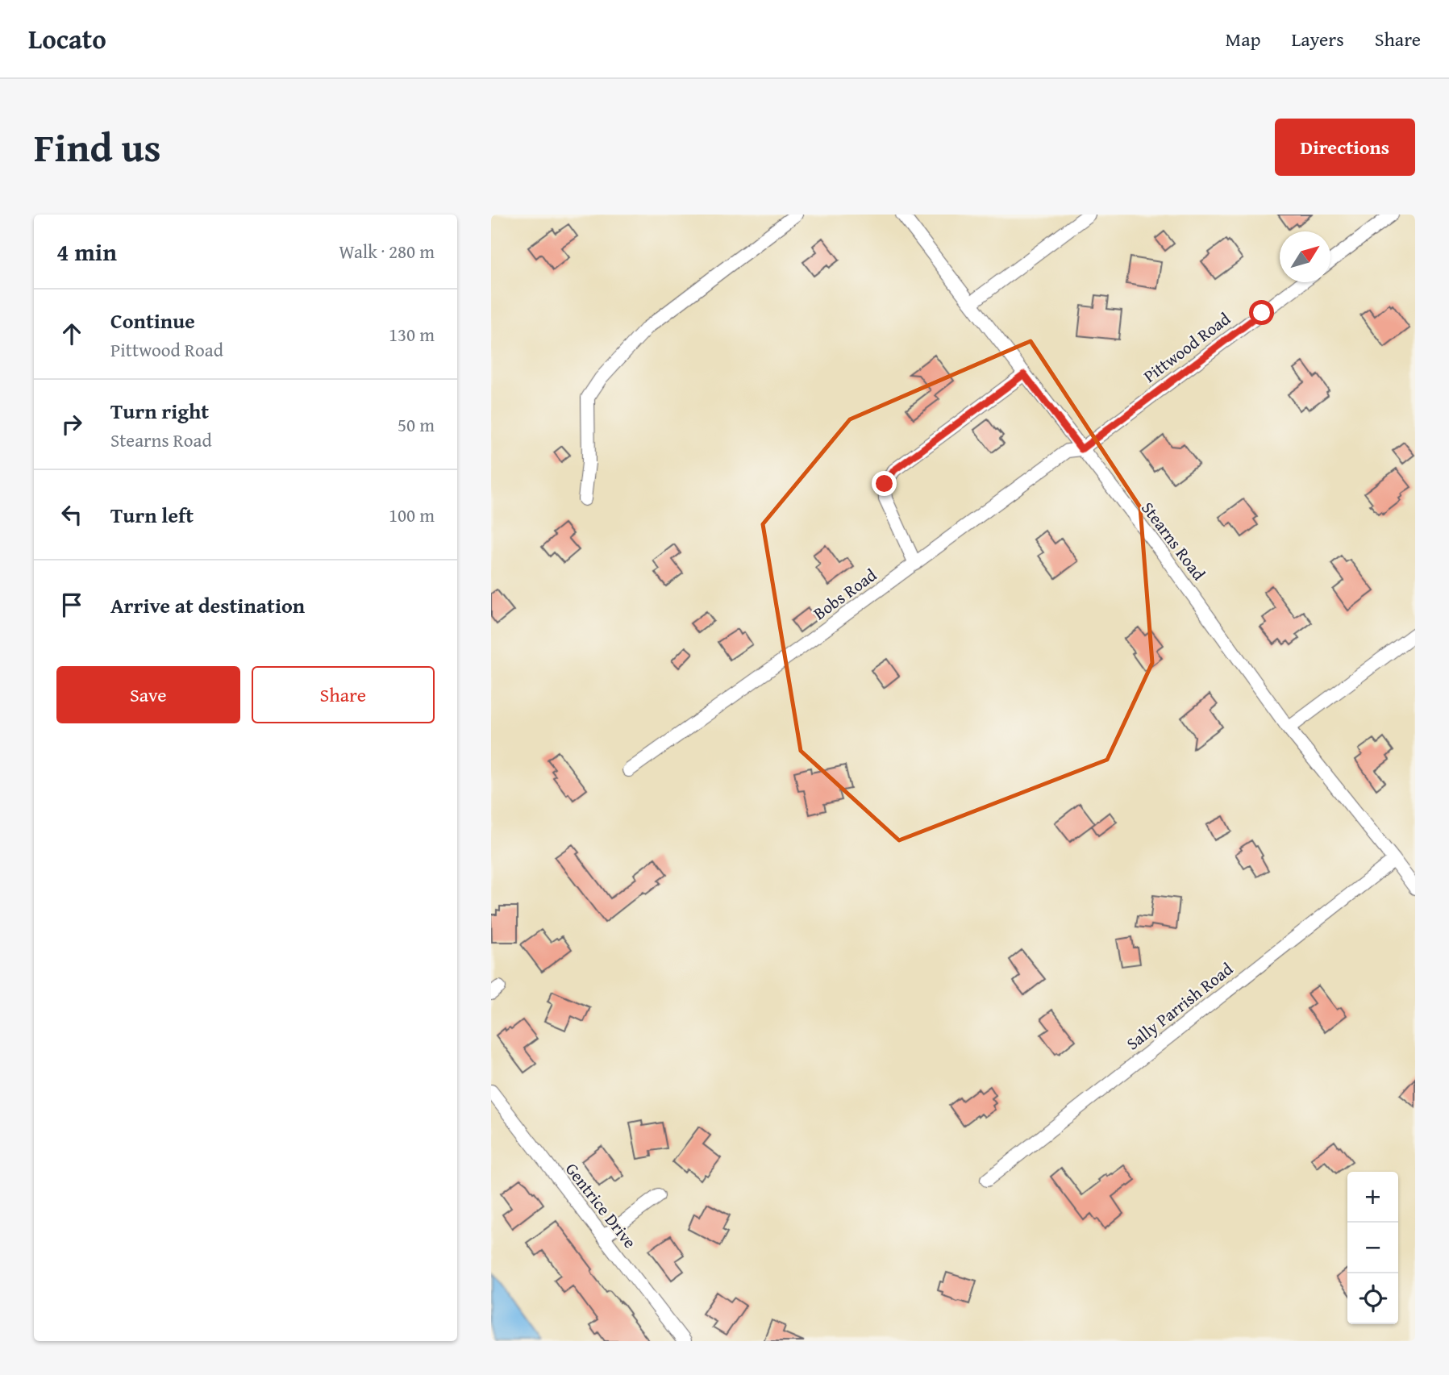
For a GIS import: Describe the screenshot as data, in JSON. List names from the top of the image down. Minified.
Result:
{"streets":{"street":["Pittwood Road","Stearns Road","Bobs Road","Sally Parrish Road","Gentrice Drive"]},"crossings":[["Pittwood Road","Stearns Road"],["Pittwood Road","Bobs Road"],["Stearns Road","Bobs Road"],["Stearns Road","Sally Parrish Road"]],"north":"top right","page":{"header":"Locato","nav":["Map","Layers","Share"],"title":"Find us","buttons":["Directions",["Save","Share"]],"heading":["4 min","Walk · 280 m"],"list":[["Continue","Pittwood Road","130 m"],["Turn right","Stearns Road","50 m"],["Turn left","100 m"],"Arrive at destination"],"map_buttons":["+","−"]}}
